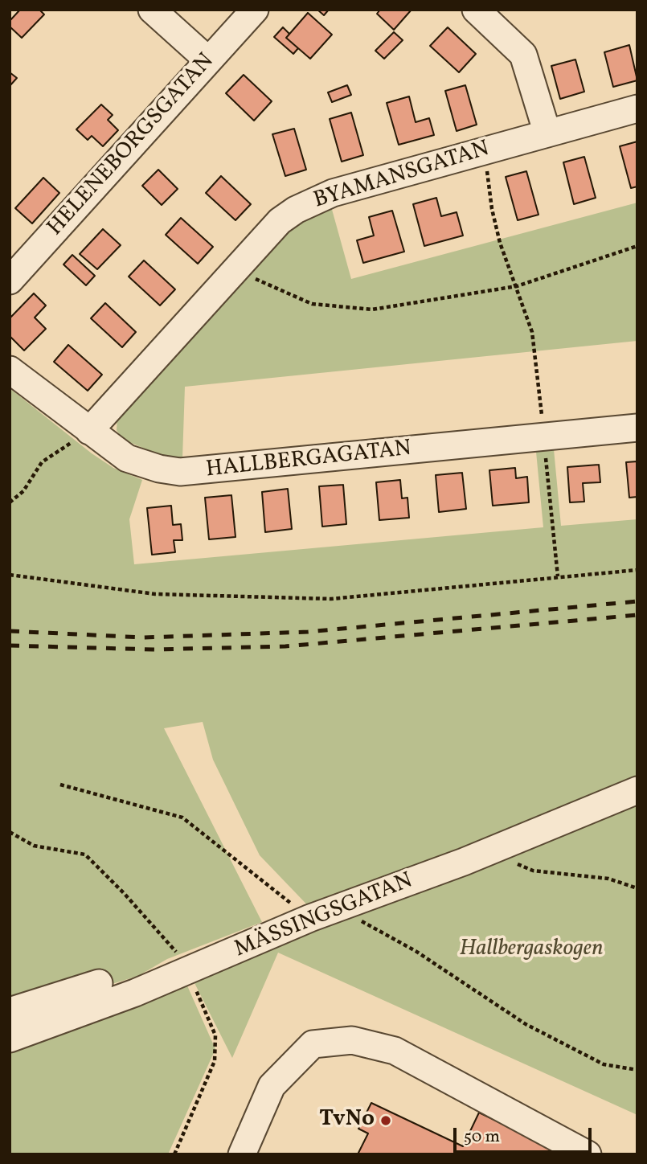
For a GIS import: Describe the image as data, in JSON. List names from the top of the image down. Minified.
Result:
{"streets":{"street":["HELENEBORGSGATAN","BYAMANSGATAN","HALLBERGAGATAN","MÄSSINGSGATAN"]},"crossings":[["BYAMANSGATAN","HALLBERGAGATAN"]],"parks":["Hallbergaskogen"],"places":["TvNo"],"scale_bar":"50 m"}
